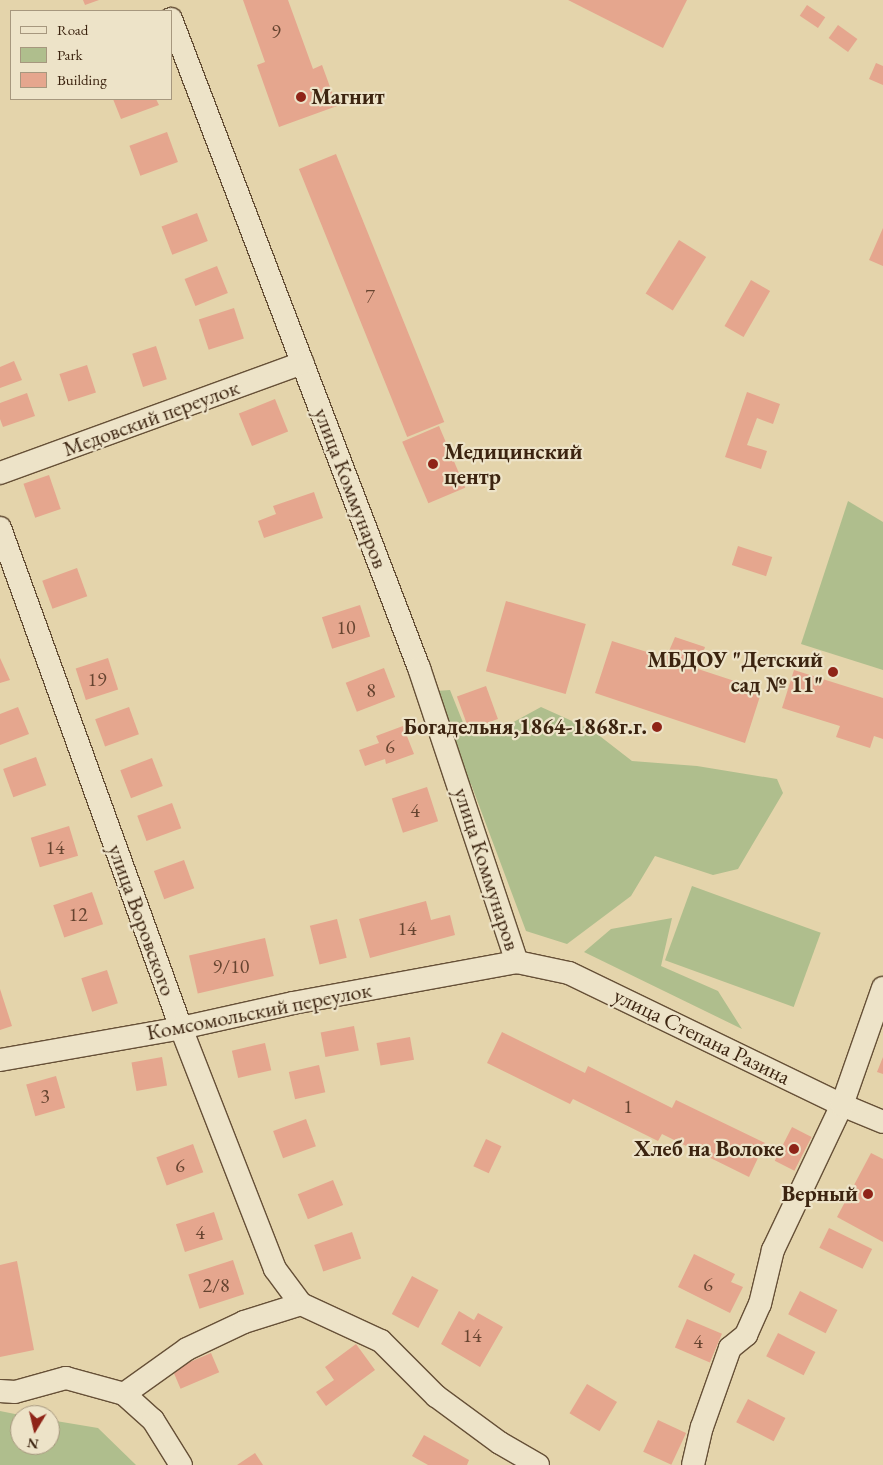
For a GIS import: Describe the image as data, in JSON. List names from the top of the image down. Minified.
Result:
{"streets":{"street":["Медовский переулок","улица Коммунаров","улица Воровского","Комсомольский переулок","улица Степана Разина"]},"crossings":[["Медовский переулок","улица Коммунаров"],["улица Коммунаров","Комсомольский переулок"],["улица Коммунаров","улица Степана Разина"],["улица Воровского","Комсомольский переулок"],["Комсомольский переулок","улица Степана Разина"]],"places":["Магнит","Медицинский центр","МБДОУ \"Детский сад № 11\"","Богадельня,1864-1868г.г.","Хлеб на Волоке","Верный"],"house_numbers":["9","7","10","19","8","6","4","14","12","14","9/10","3","1","6","4","6","2/8","14","4"],"legend":["Road","Park","Building"],"north":"bottom"}
